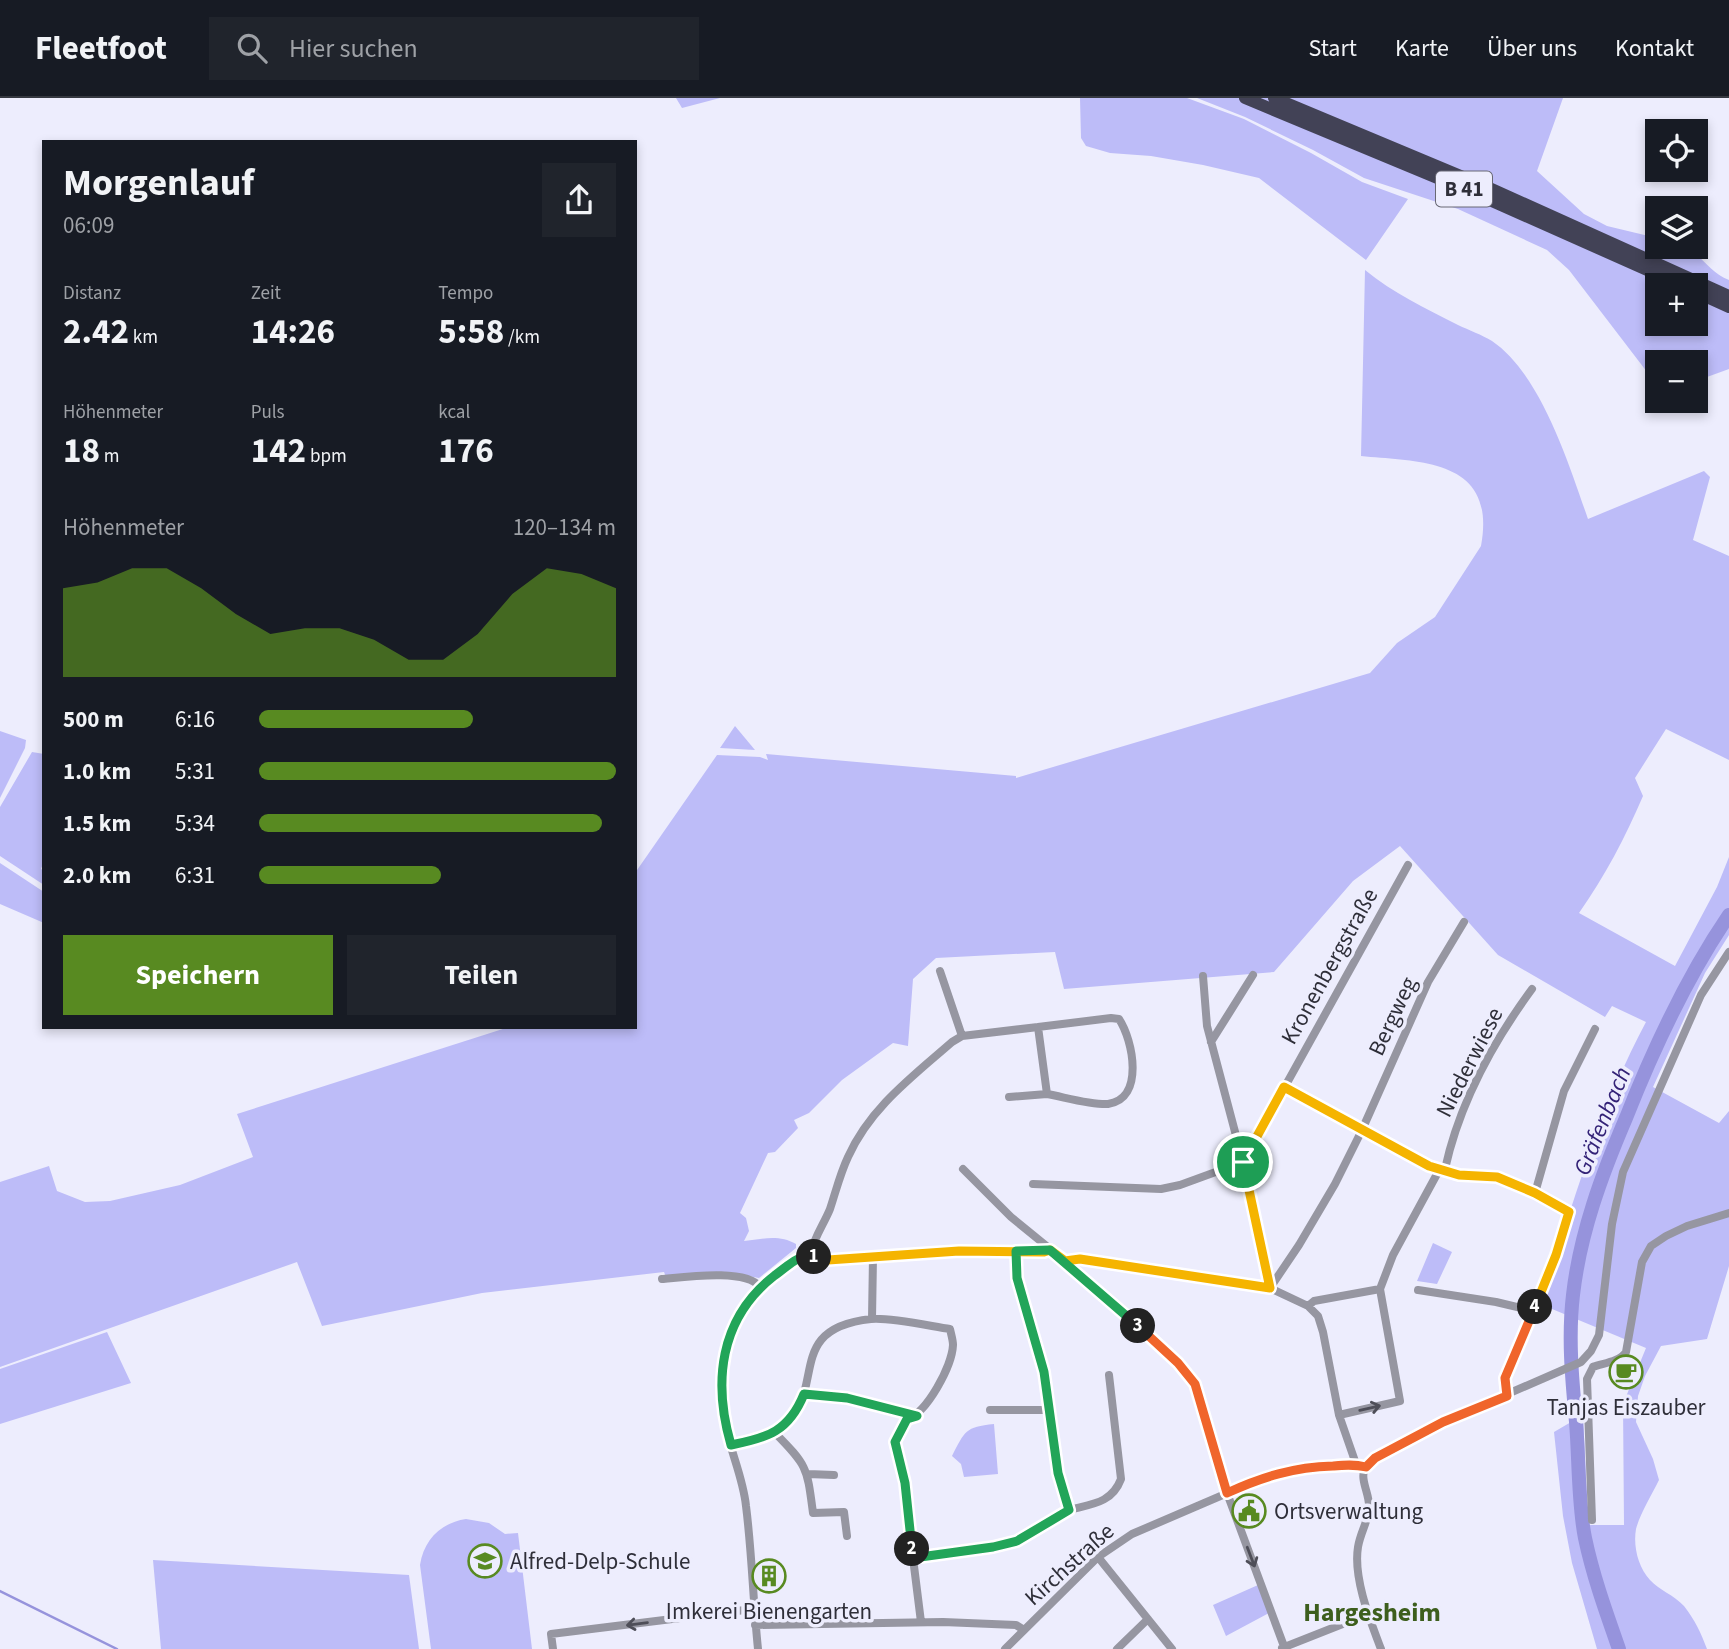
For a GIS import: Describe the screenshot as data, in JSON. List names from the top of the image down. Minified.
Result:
{"streets":{"highway":["B 41"],"street":["Kronenbergstraße","Bergweg","Niederwiese","Kirchstraße"]},"districts":["Hargesheim"],"water":["Gräfenbach"],"places":{"cafe":["Tanjas Eiszauber"],"public building":["Ortsverwaltung"],"school or university":["Alfred-Delp-Schule"],"building":["Imkerei Bienengarten"]},"page":{"header":"Fleetfoot","search":"Hier suchen","nav":["Start","Karte","Über uns","Kontakt"],"map_buttons":["+","−"],"heading":["Morgenlauf","06:09"],"stats":[["Distanz","2.42 km"],["Zeit","14:26"],["Tempo","5:58 /km"],["Höhenmeter","18 m"],["Puls","142 bpm"],["kcal","176"]],"chart":["Höhenmeter","120–134 m"],"list":[{"name":"500 m","note":"6:16"},{"name":"1.0 km","note":"5:31"},{"name":"1.5 km","note":"5:34"},{"name":"2.0 km","note":"6:31"}],"buttons":["Speichern","Teilen"],"pins":["1","4","3","2"]}}
